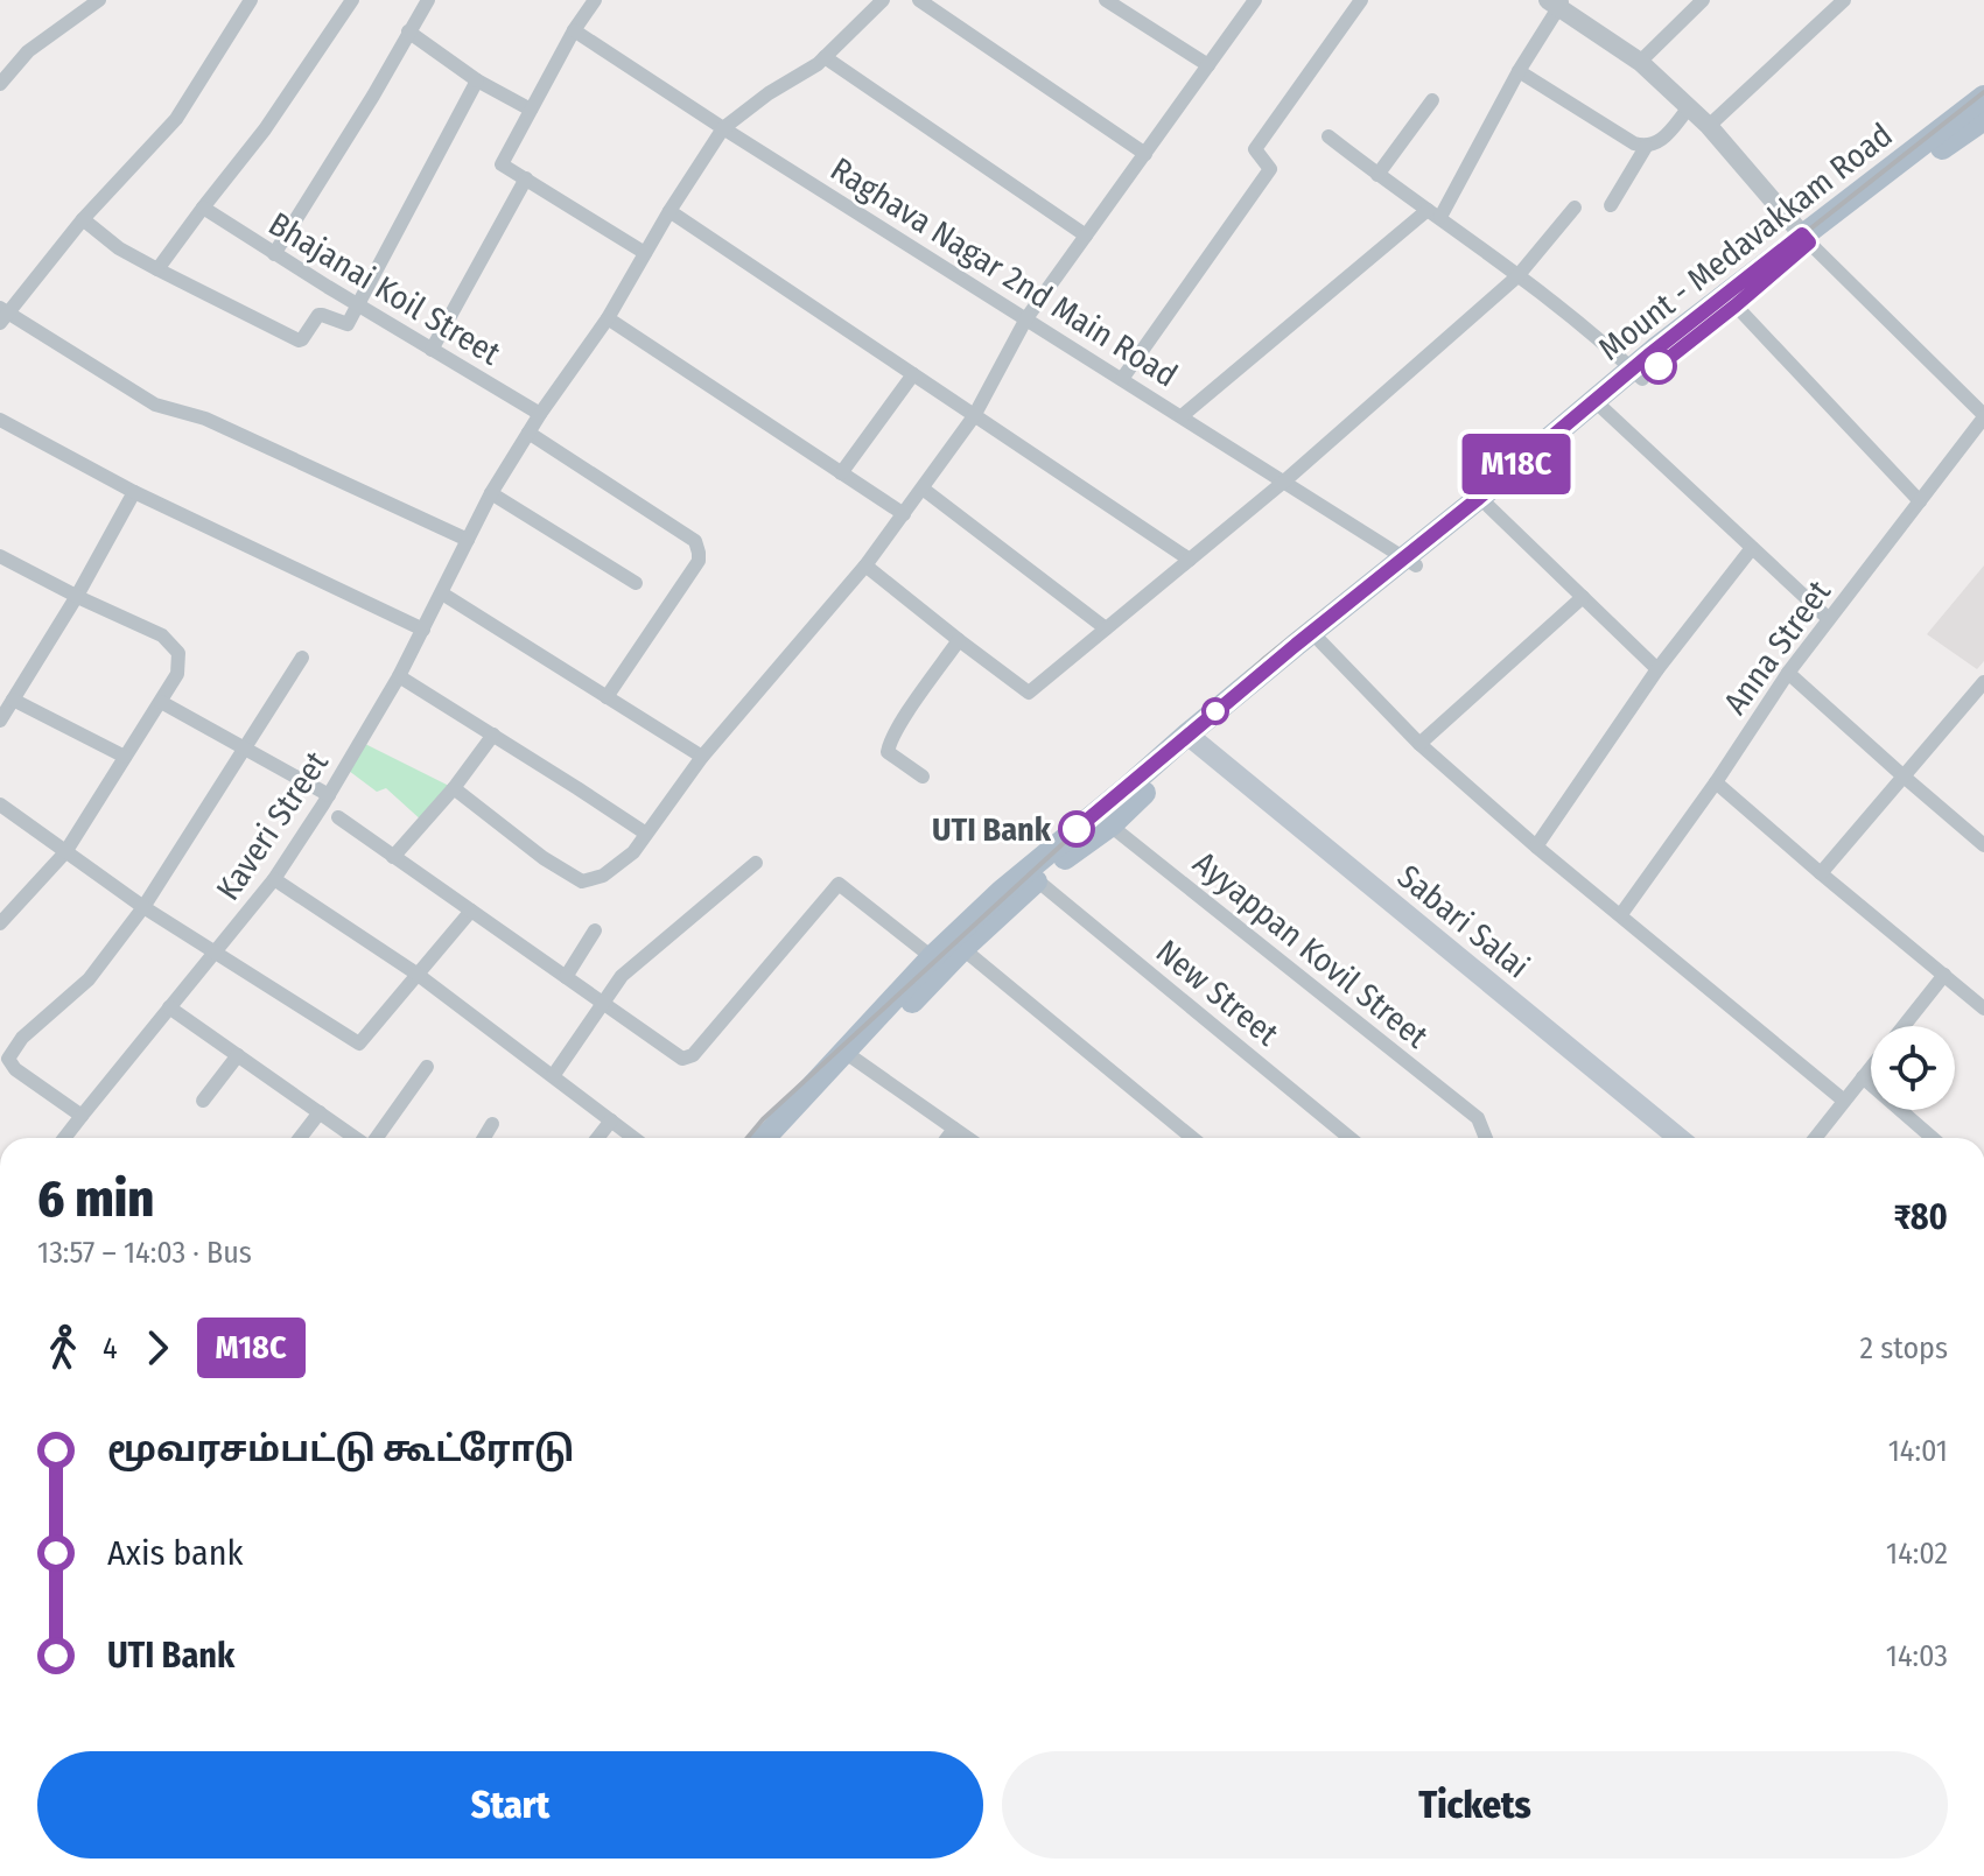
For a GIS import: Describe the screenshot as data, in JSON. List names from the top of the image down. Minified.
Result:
{"streets":{"main road":["Mount - Medavakkam Road","Sabari Salai"],"street":["Raghava Nagar 2nd Main Road","Bhajanai Koil Street","Anna Street","Kaveri Street","Ayyappan Kovil Street","New Street"]},"crossings":[["Mount - Medavakkam Road","Raghava Nagar 2nd Main Road"],["Mount - Medavakkam Road","Sabari Salai"],["Mount - Medavakkam Road","Ayyappan Kovil Street"],["Mount - Medavakkam Road","New Street"],["Raghava Nagar 2nd Main Road","Kaveri Street"],["Bhajanai Koil Street","Kaveri Street"]],"places":["UTI Bank"],"lines":["bus line M18C"],"page":{"on_map":"M18C","heading":["6 min","13:57 – 14:03 · Bus","₹80"],"legs":["4","M18C","2 stops"],"list":[{"name":"மூவரசம்பட்டு கூட்ரோடு","value":"14:01"},{"name":"Axis bank","value":"14:02"},{"name":"UTI Bank","value":"14:03"}],"buttons":["Start","Tickets"]}}
